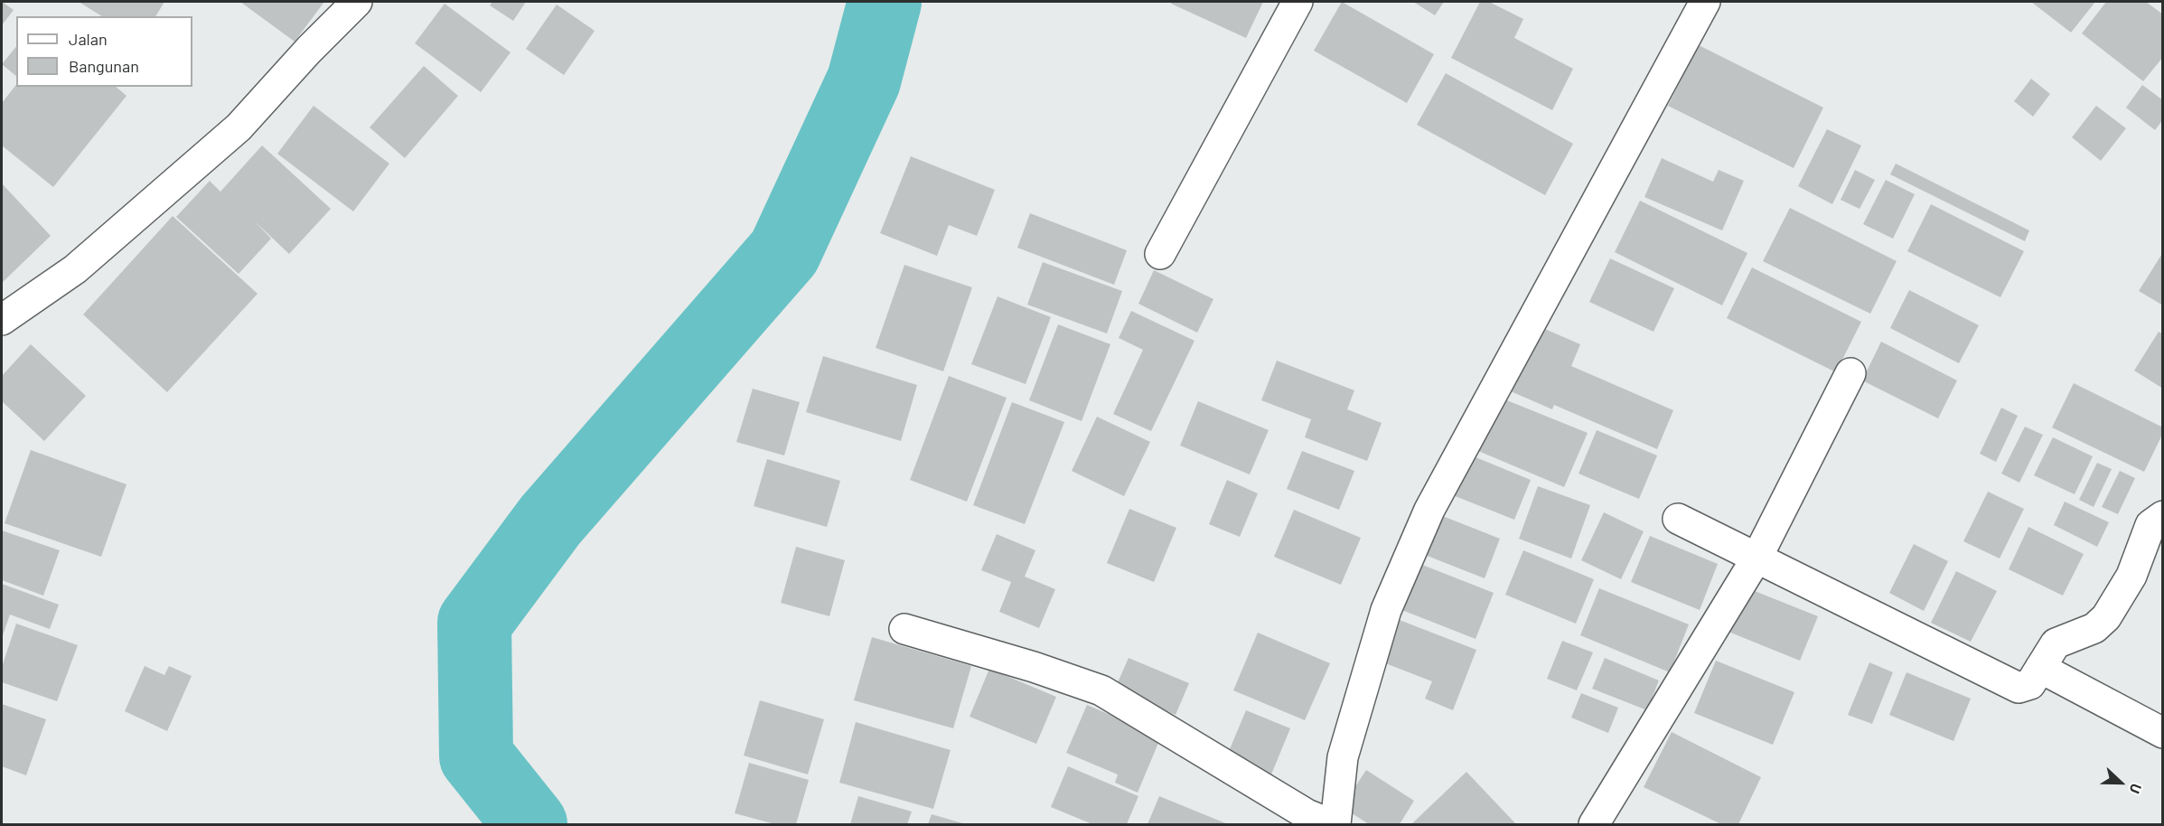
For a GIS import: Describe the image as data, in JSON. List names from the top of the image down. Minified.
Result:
{"legend":["Jalan","Bangunan"],"north":"right"}
